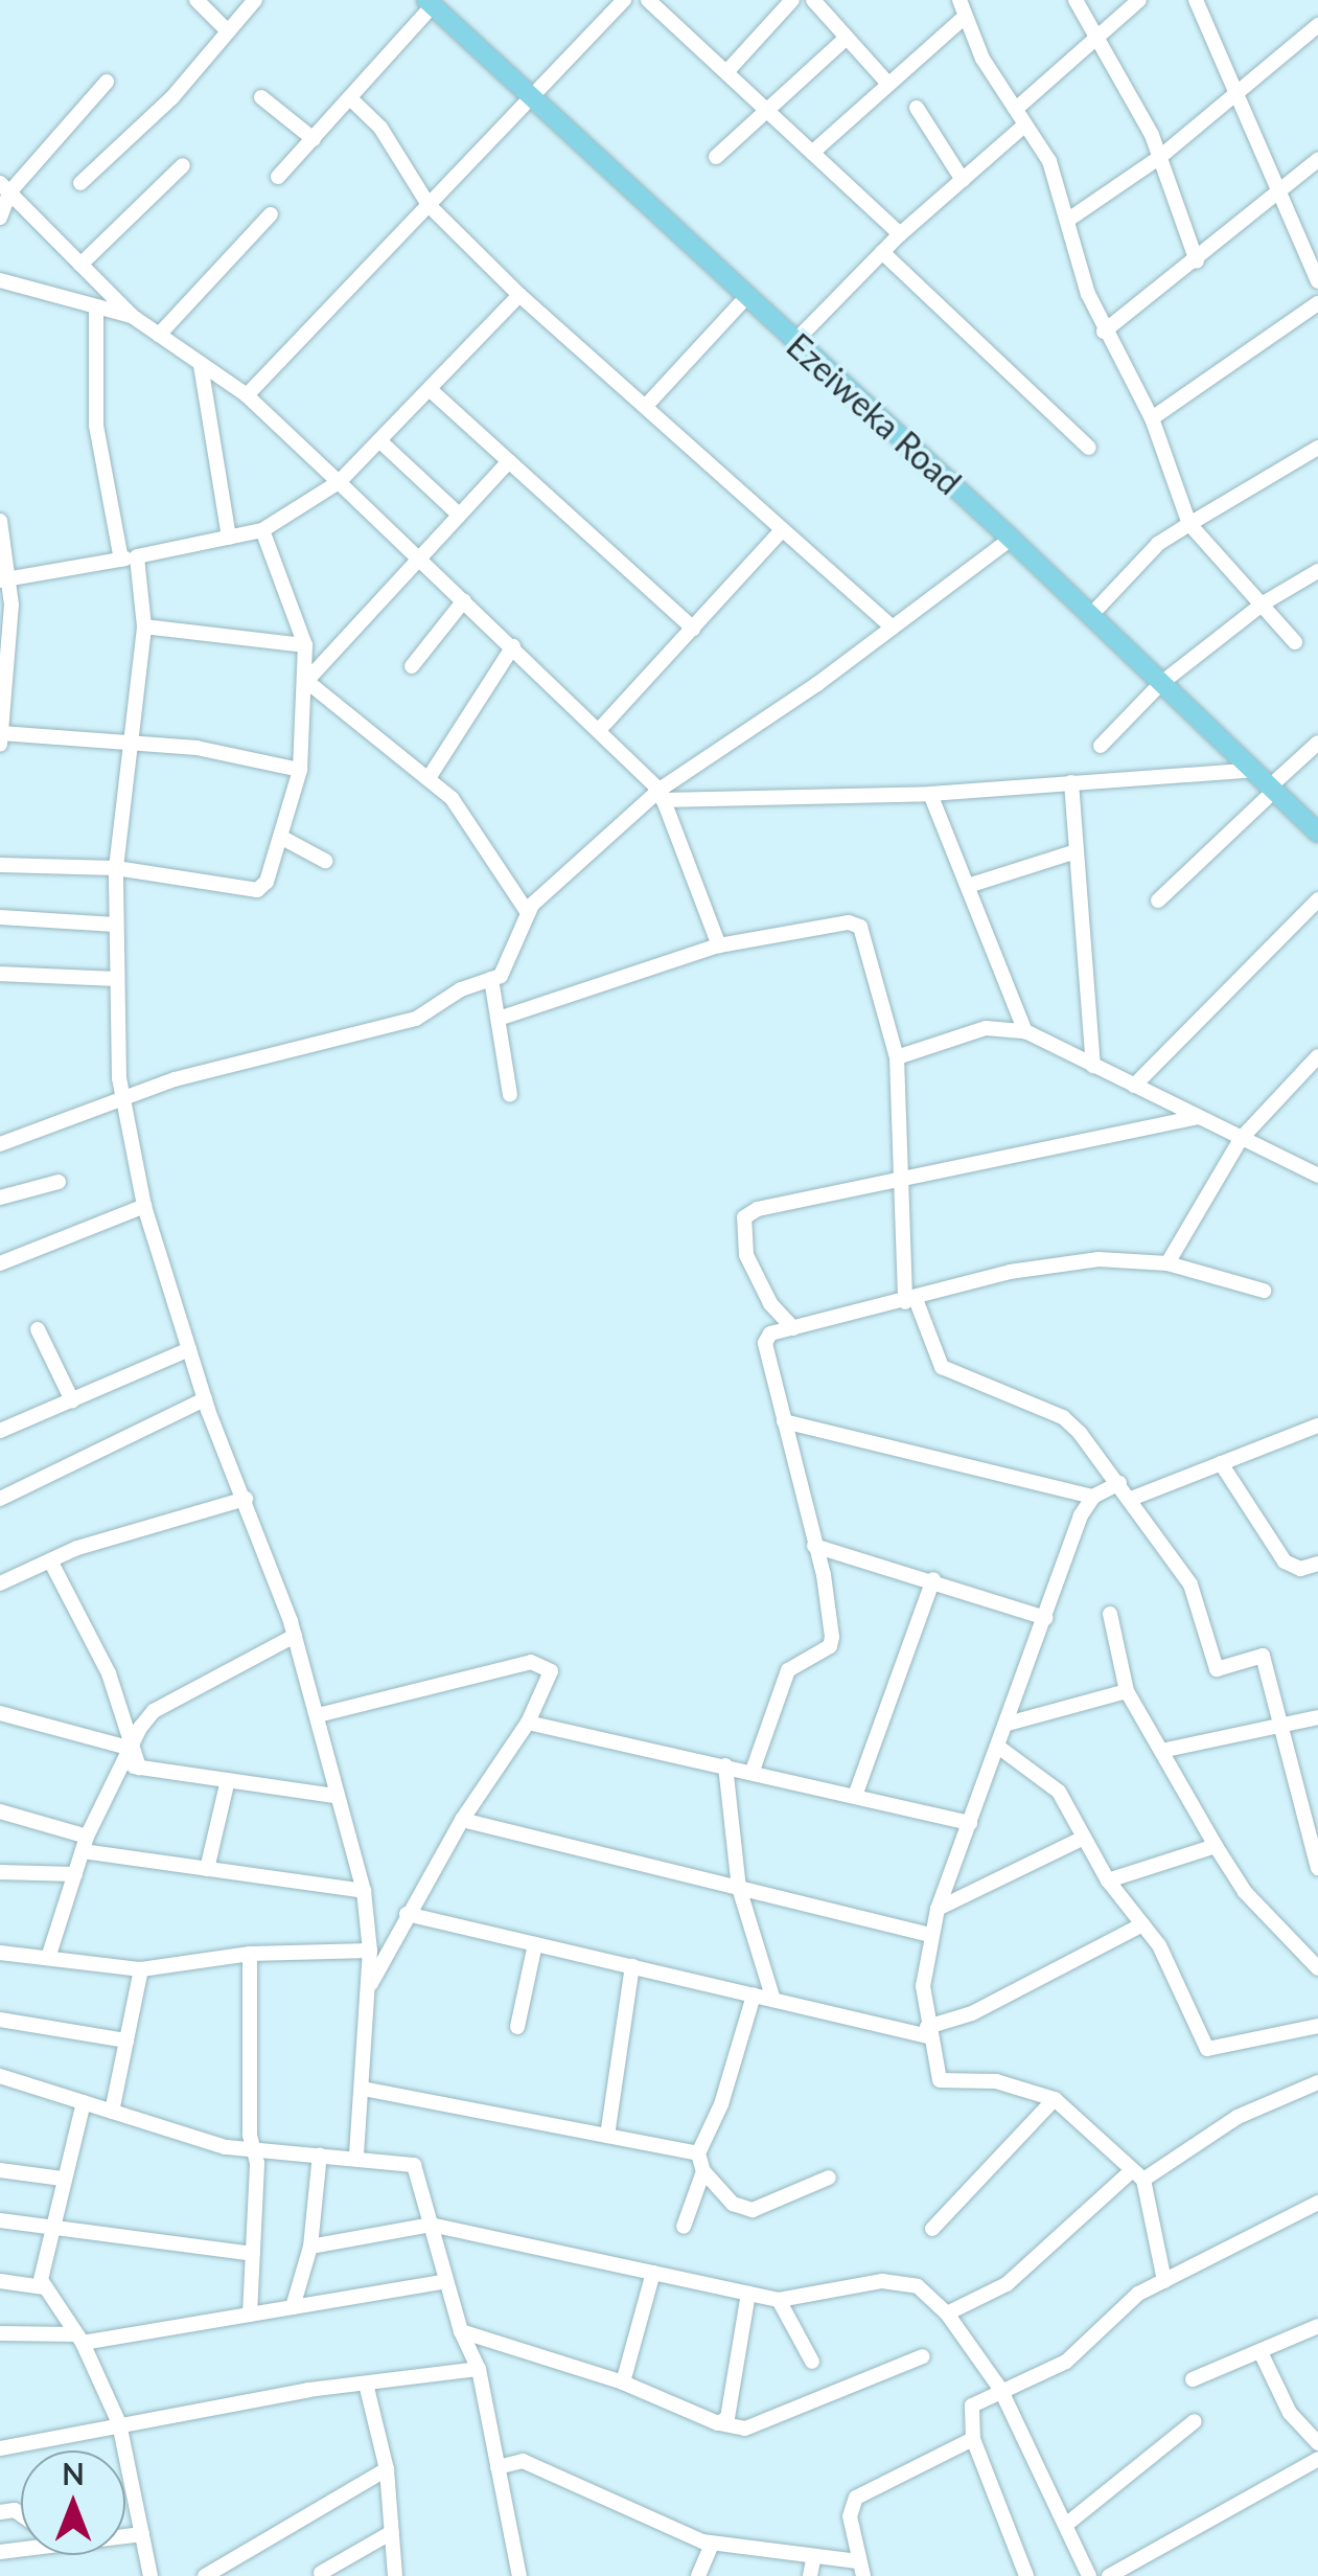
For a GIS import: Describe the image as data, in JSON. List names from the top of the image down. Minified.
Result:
{"streets":{"main road":["Ezeiweka Road"]},"north":"top"}
